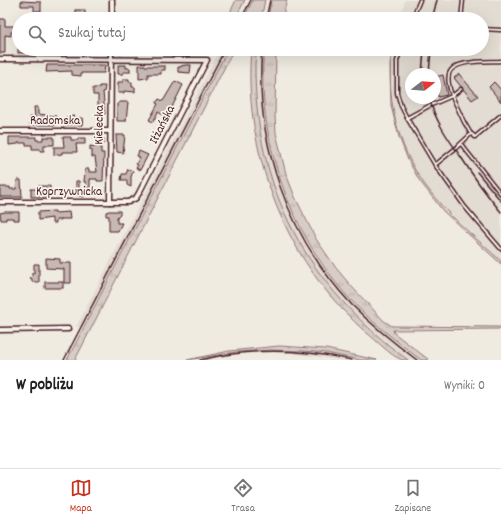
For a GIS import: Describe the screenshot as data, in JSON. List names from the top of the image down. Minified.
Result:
{"streets":{"street":["Radomska","Kielecka","Iłżańska","Koprzywnicka"]},"crossings":[["Radomska","Kielecka"],["Kielecka","Iłżańska"],["Kielecka","Koprzywnicka"],["Iłżańska","Koprzywnicka"]],"north":"right","page":{"search":"Szukaj tutaj","heading":["W pobliżu","Wyniki: 0"],"nav":["Mapa","Trasa","Zapisane"]}}
